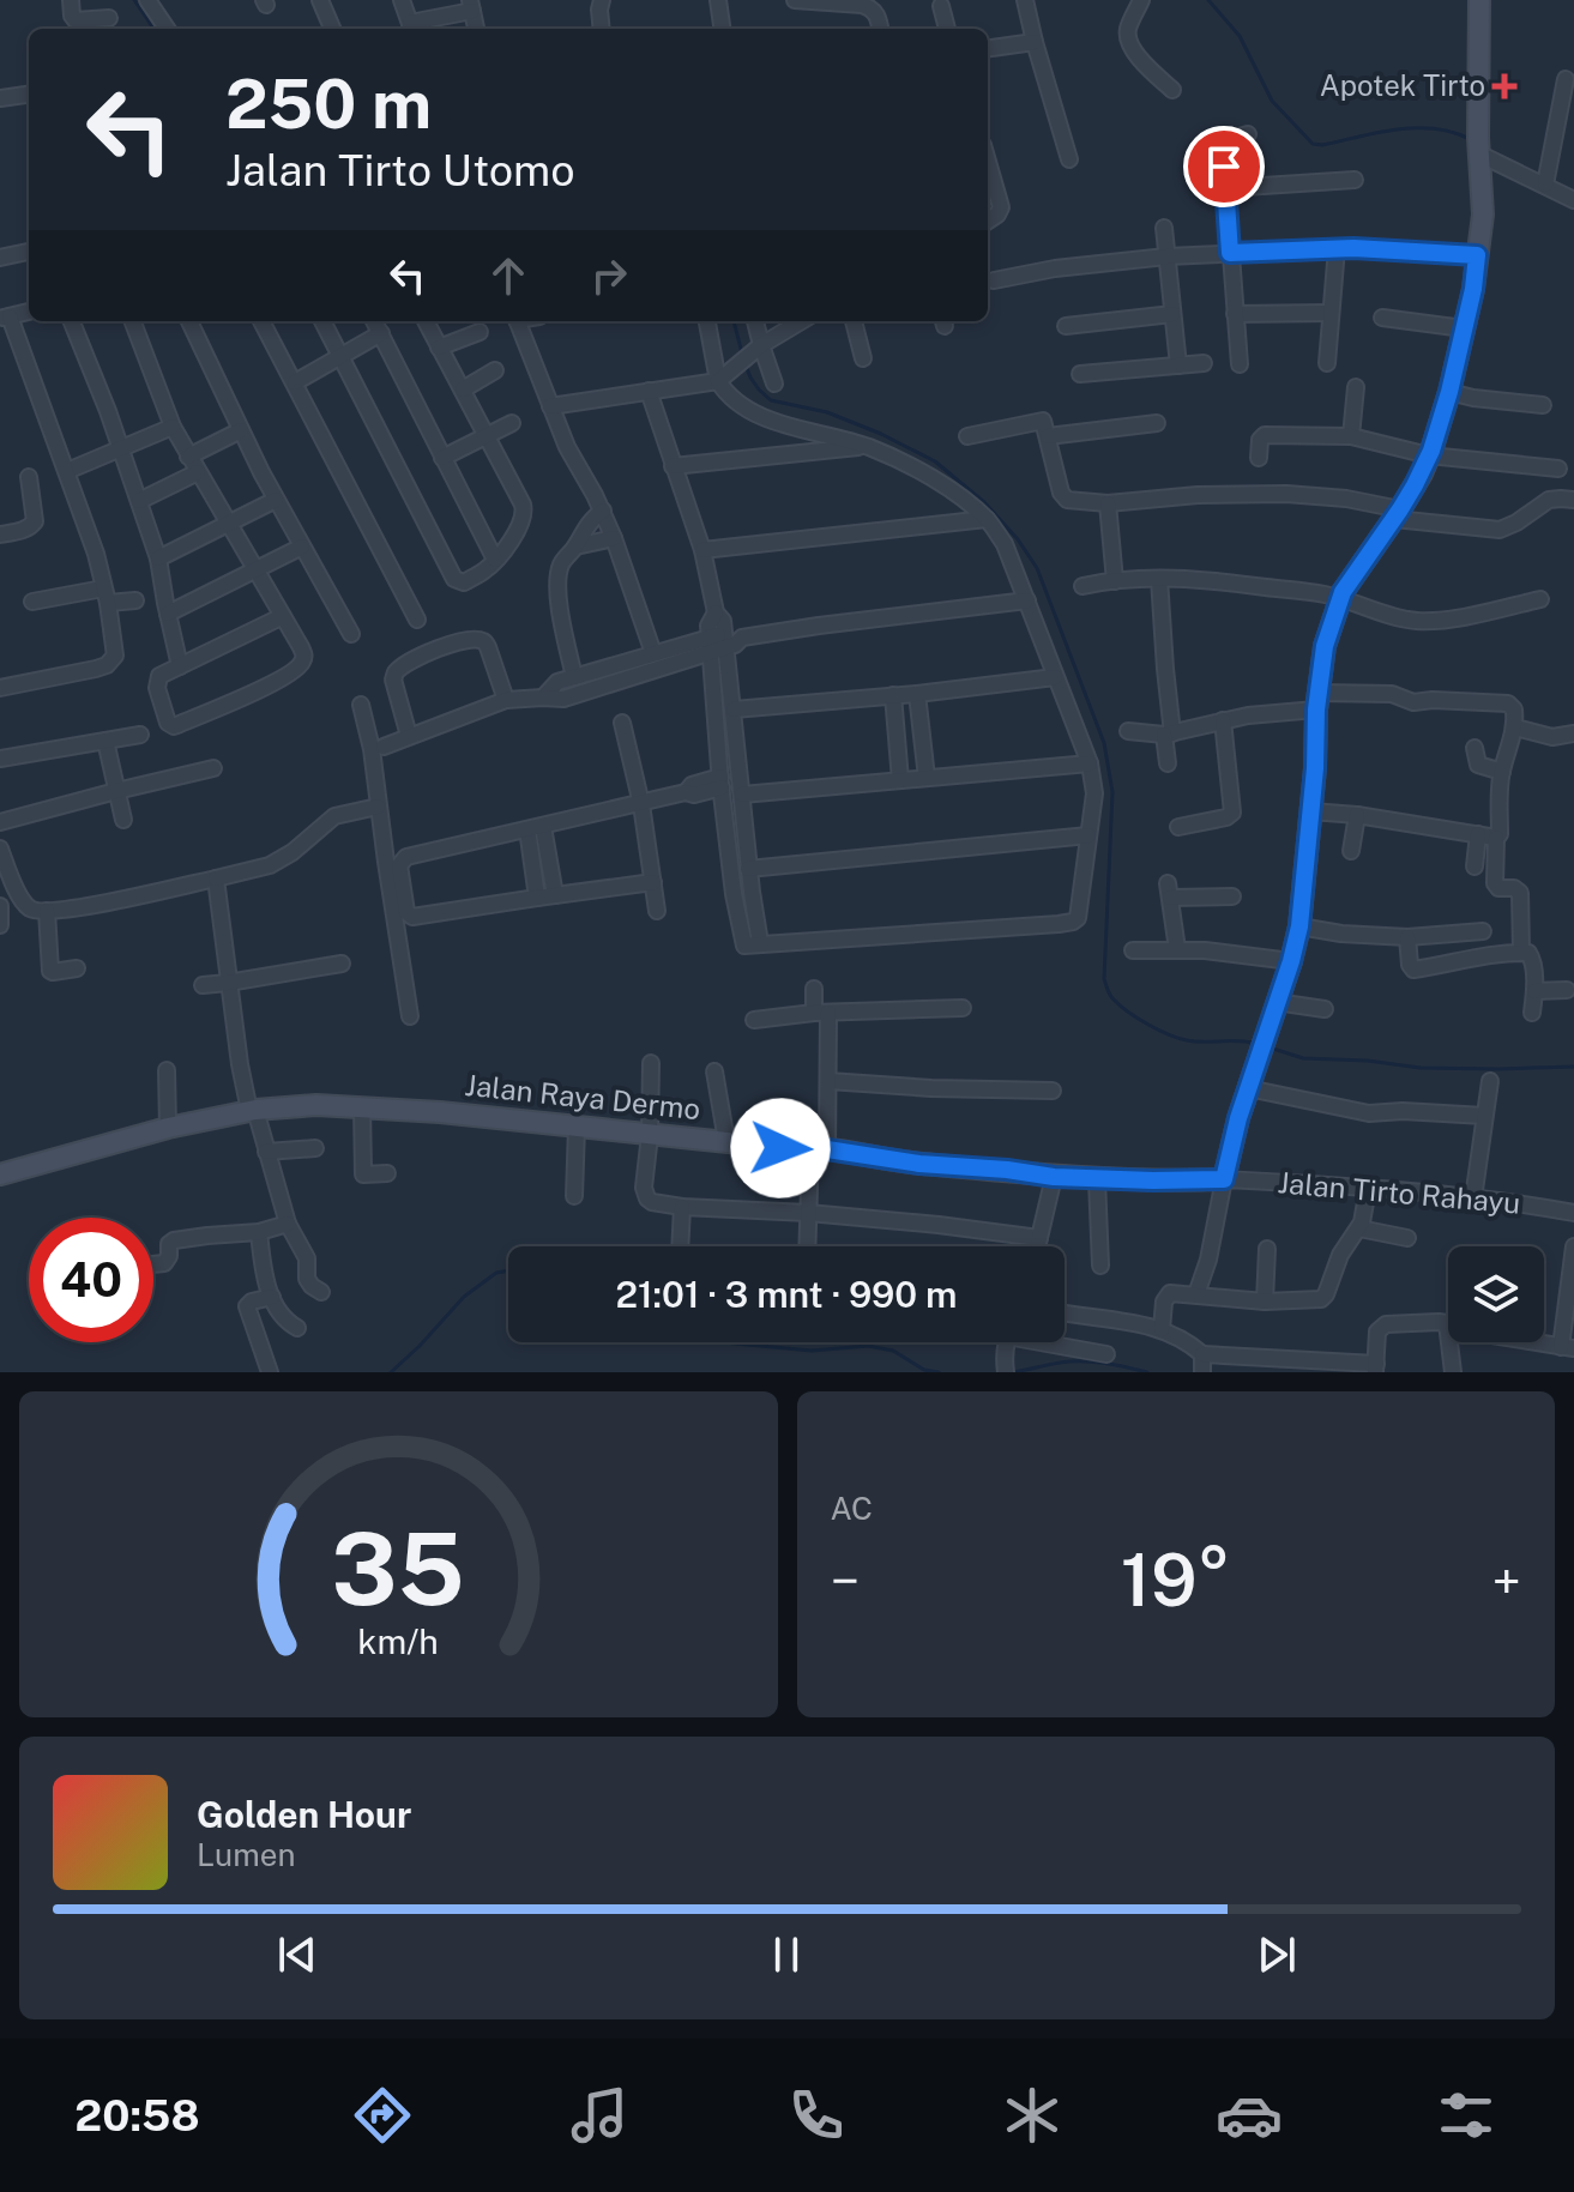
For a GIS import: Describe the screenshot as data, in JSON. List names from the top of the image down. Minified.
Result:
{"streets":{"street":["Jalan Raya Dermo","Jalan Tirto Rahayu"]},"crossings":[["Jalan Raya Dermo","Jalan Tirto Rahayu"]],"places":{"health":["Apotek Tirto"]},"page":{"turn":["250 m","Jalan Tirto Utomo"],"limit":"40","trip":"21:01 · 3 mnt · 990 m","tile":"AC","heat":["−","19°","+"],"song":["Golden Hour","Lumen"],"tabs":"20:58","gauge":["35","km/h"]}}
